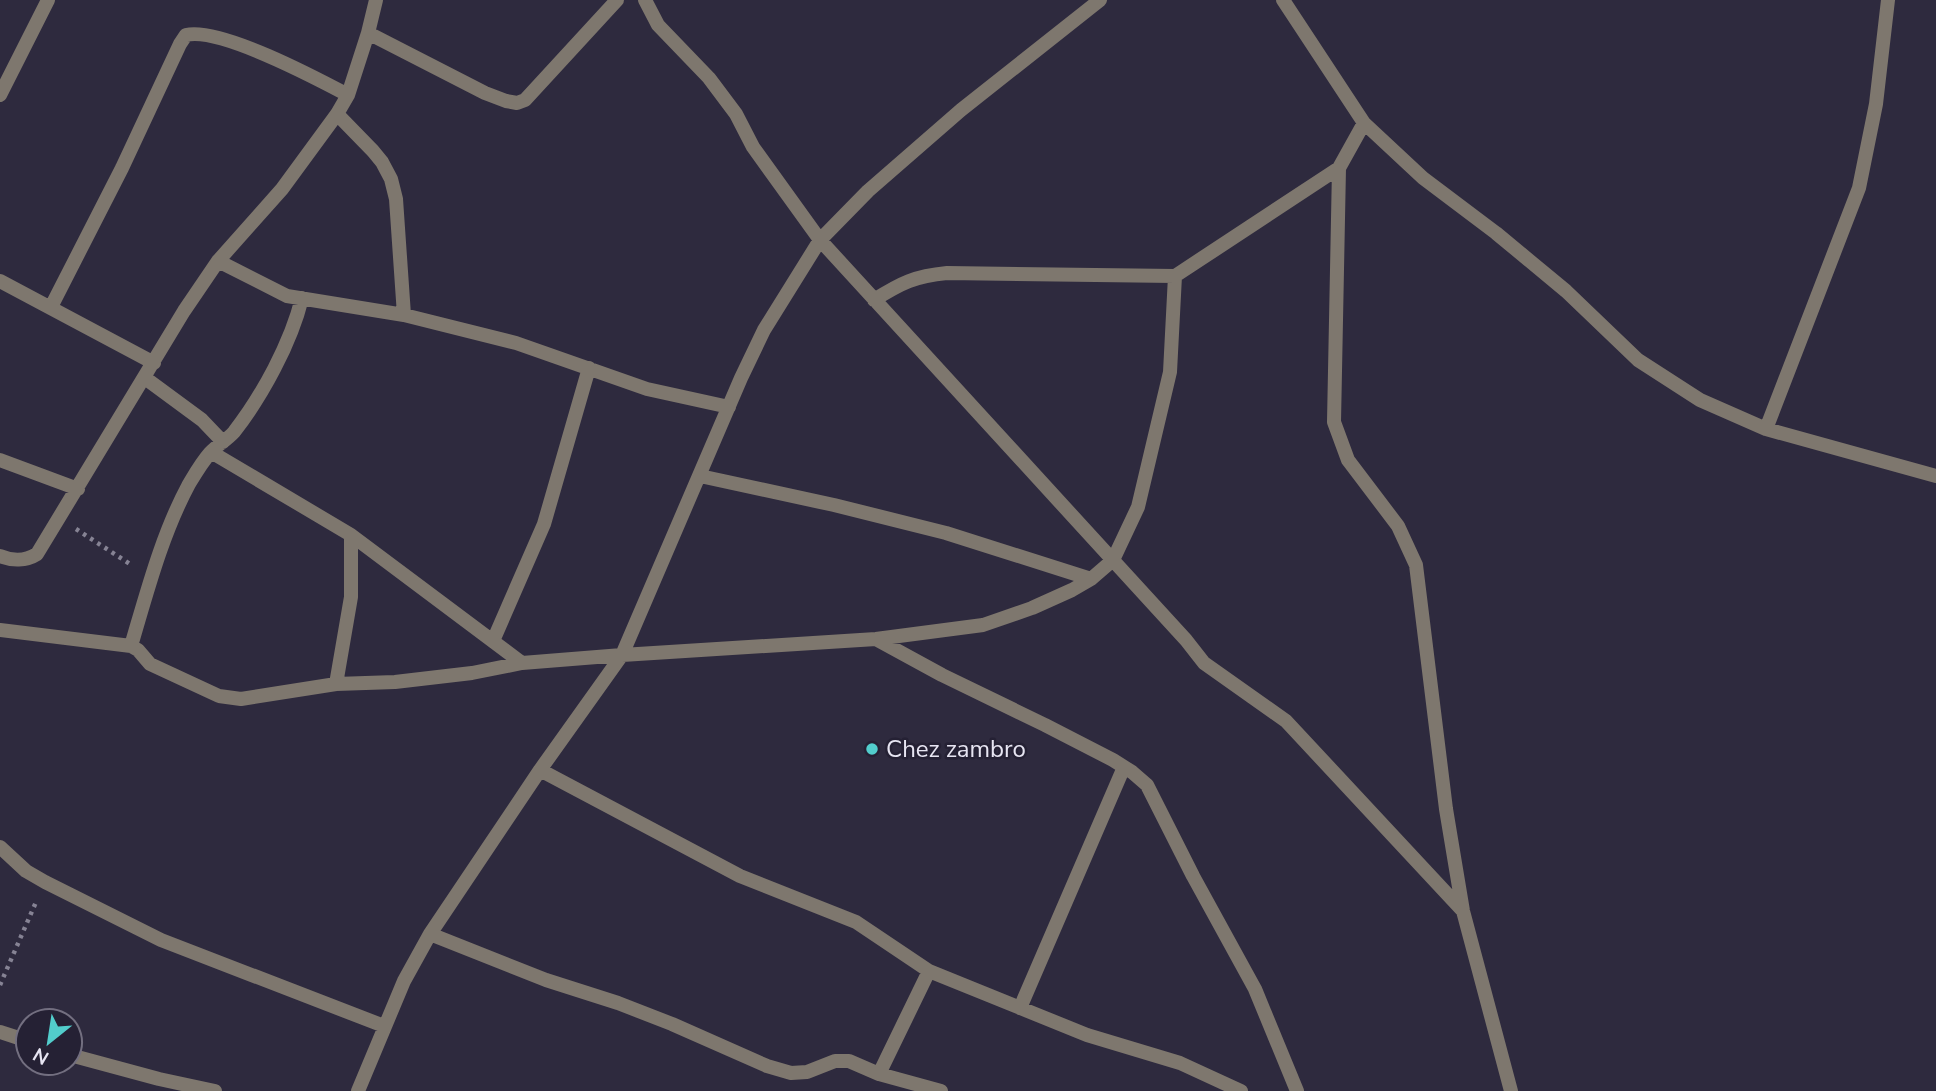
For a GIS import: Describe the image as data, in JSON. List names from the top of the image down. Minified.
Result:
{"places":["Chez zambro"],"north":"bottom left"}
